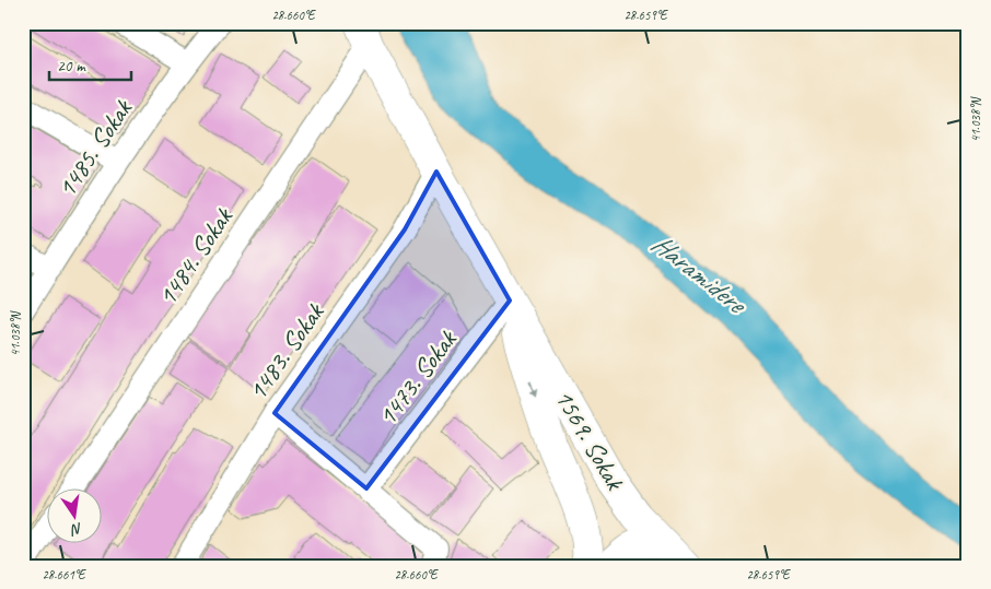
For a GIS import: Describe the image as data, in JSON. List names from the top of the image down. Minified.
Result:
{"streets":{"street":["1485. Sokak","1484. Sokak","1483. Sokak","1473. Sokak","1569. Sokak"]},"crossings":[["1484. Sokak","1569. Sokak"],["1483. Sokak","1569. Sokak"],["1473. Sokak","1569. Sokak"]],"water":["Haramidere"],"scale_bar":"20 m","north":"bottom","coordinates":["28.660°E","28.659°E","41.038°N","28.661°E"]}
